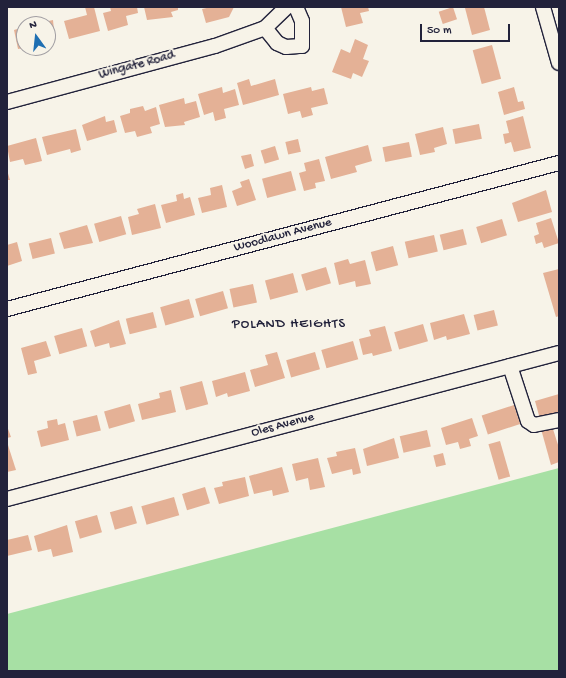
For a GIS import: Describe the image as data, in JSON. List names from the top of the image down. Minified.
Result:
{"streets":{"street":["Wingate Road","Woodlawn Avenue","Oles Avenue"]},"districts":["POLAND HEIGHTS"],"scale_bar":"50 m","north":"top"}
